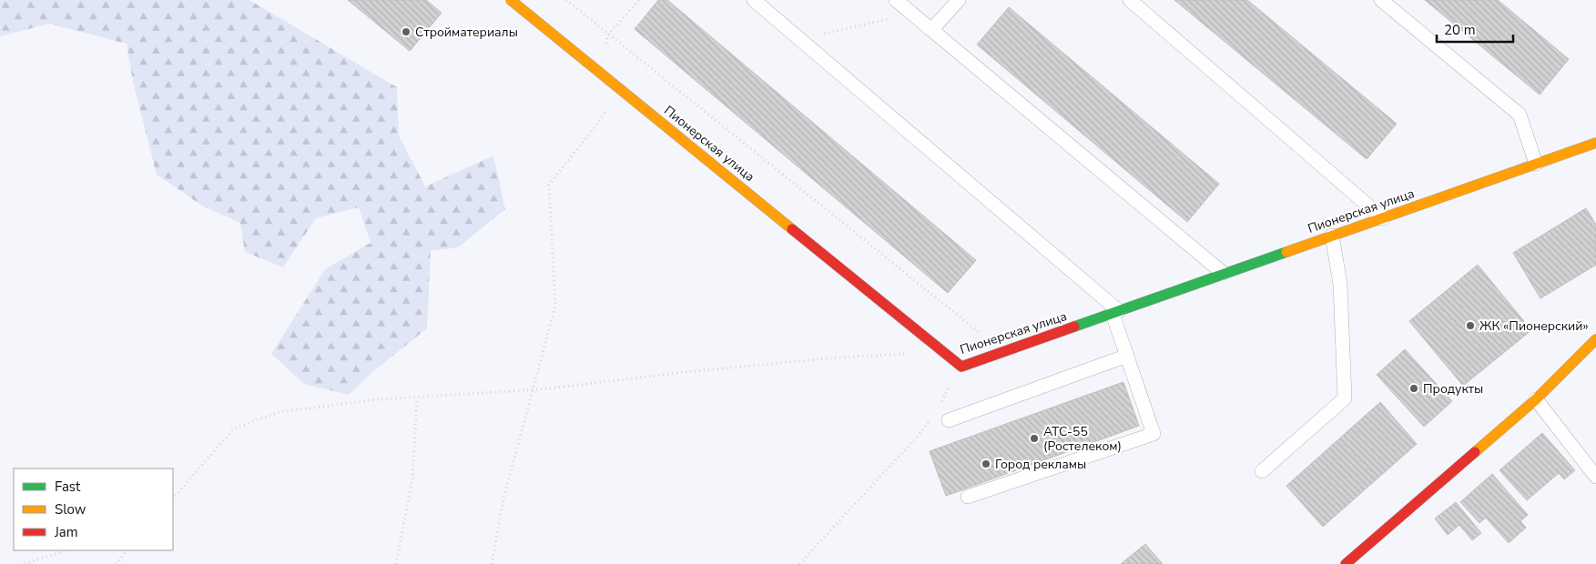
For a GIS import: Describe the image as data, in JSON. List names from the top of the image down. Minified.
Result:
{"streets":{"street":["Пионерская улица"]},"places":["Стройматериалы","ЖК «Пионерский»","Продукты","АТС-55 (Ростелеком)","Город рекламы"],"legend":["Fast","Slow","Jam"],"scale_bar":"20 m"}
